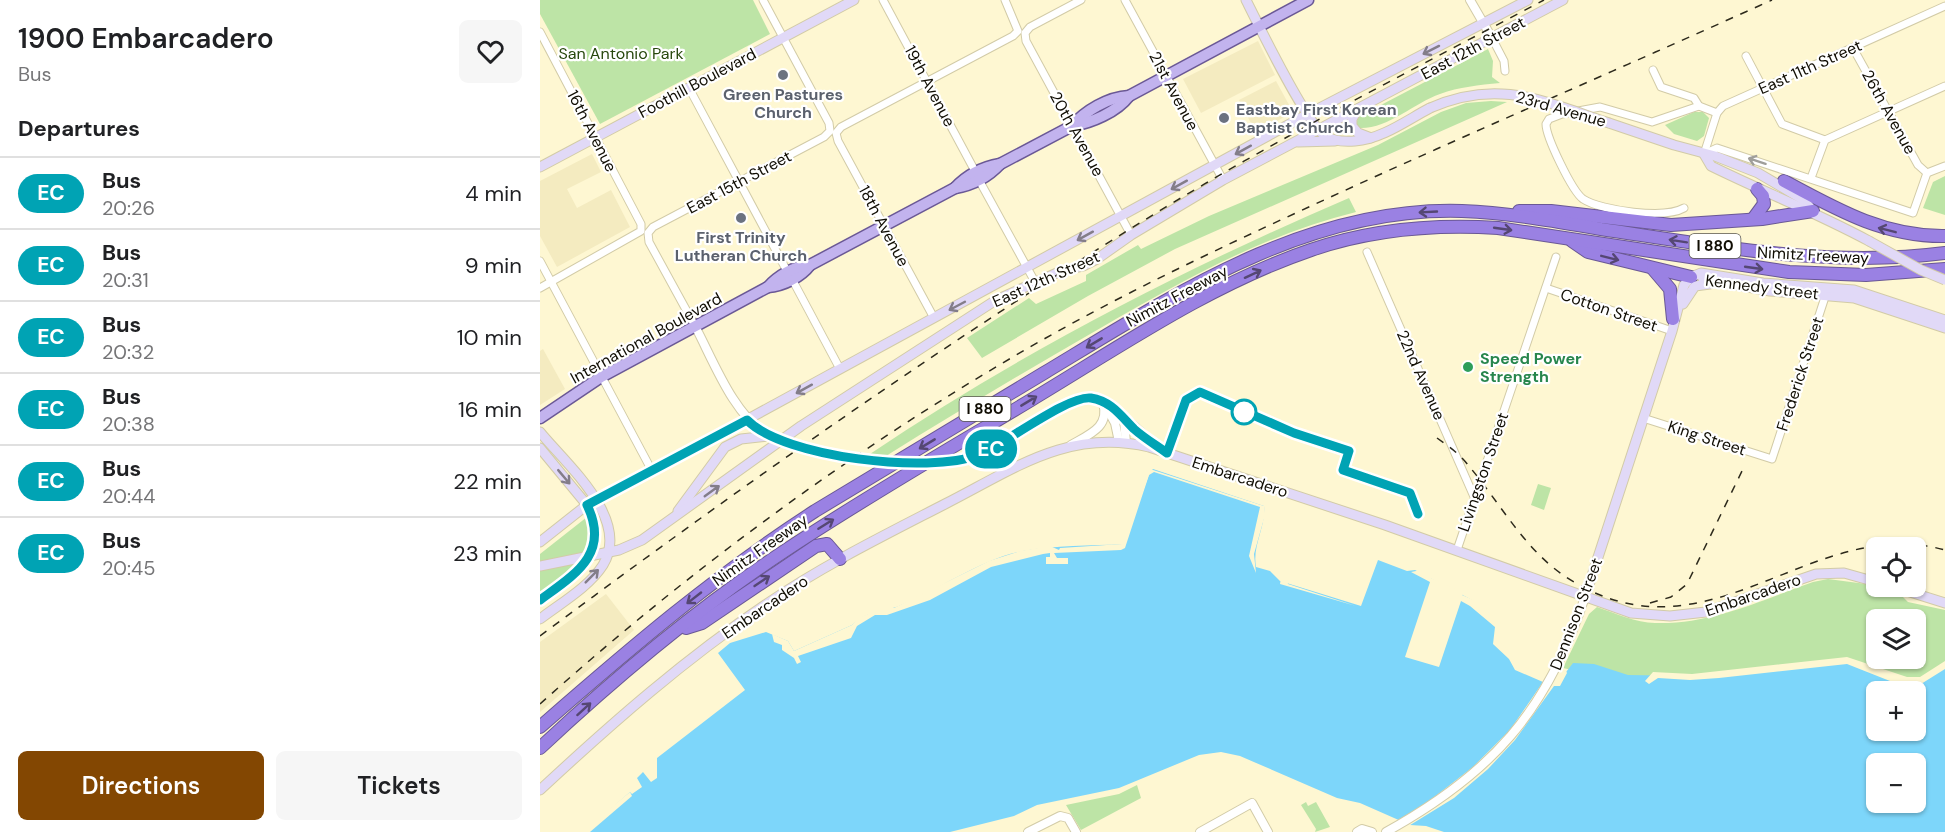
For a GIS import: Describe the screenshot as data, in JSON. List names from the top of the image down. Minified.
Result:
{"streets":{"highway":["I 880","Nimitz Freeway"],"main road":["East 12th Street","Foothill Boulevard","23rd Avenue","Kennedy Street","International Boulevard","Embarcadero","Dennison Street"],"street":["East 11th Street","19th Avenue","21st Avenue","26th Avenue","16th Avenue","20th Avenue","East 15th Street","18th Avenue","Cotton Street","Frederick Street","22nd Avenue","King Street","Livingston Street"]},"crossings":[["East 12th Street","19th Avenue"],["East 12th Street","21st Avenue"],["East 12th Street","23rd Avenue"],["East 12th Street","16th Avenue"],["East 12th Street","20th Avenue"],["East 12th Street","18th Avenue"],["East 11th Street","26th Avenue"],["Foothill Boulevard","16th Avenue"],["Foothill Boulevard","18th Avenue"],["19th Avenue","East 15th Street"],["19th Avenue","International Boulevard"],["21st Avenue","International Boulevard"],["23rd Avenue","26th Avenue"],["16th Avenue","East 15th Street"],["16th Avenue","International Boulevard"],["20th Avenue","East 15th Street"],["20th Avenue","International Boulevard"],["East 15th Street","18th Avenue"],["18th Avenue","International Boulevard"],["Kennedy Street","Frederick Street"],["Kennedy Street","Dennison Street"],["Cotton Street","Livingston Street"],["Cotton Street","Dennison Street"],["Frederick Street","King Street"],["22nd Avenue","Livingston Street"],["King Street","Dennison Street"],["Livingston Street","Embarcadero"],["Embarcadero","Dennison Street"]],"parks":["San Antonio Park"],"places":["Green Pastures Church","Eastbay First Korean Baptist Church","First Trinity Lutheran Church","Speed Power Strength"],"lines":["bus line EC"],"page":{"heading":[["1900 Embarcadero","Bus"],"Departures"],"on_map":"EC","list":[{"mark":"EC","name":"Bus","note":"20:26","value":"4 min"},{"mark":"EC","name":"Bus","note":"20:31","value":"9 min"},{"mark":"EC","name":"Bus","note":"20:32","value":"10 min"},{"mark":"EC","name":"Bus","note":"20:38","value":"16 min"},{"mark":"EC","name":"Bus","note":"20:44","value":"22 min"},{"mark":"EC","name":"Bus","note":"20:45","value":"23 min"}],"map_buttons":["+","−"],"buttons":["Directions","Tickets"]}}
